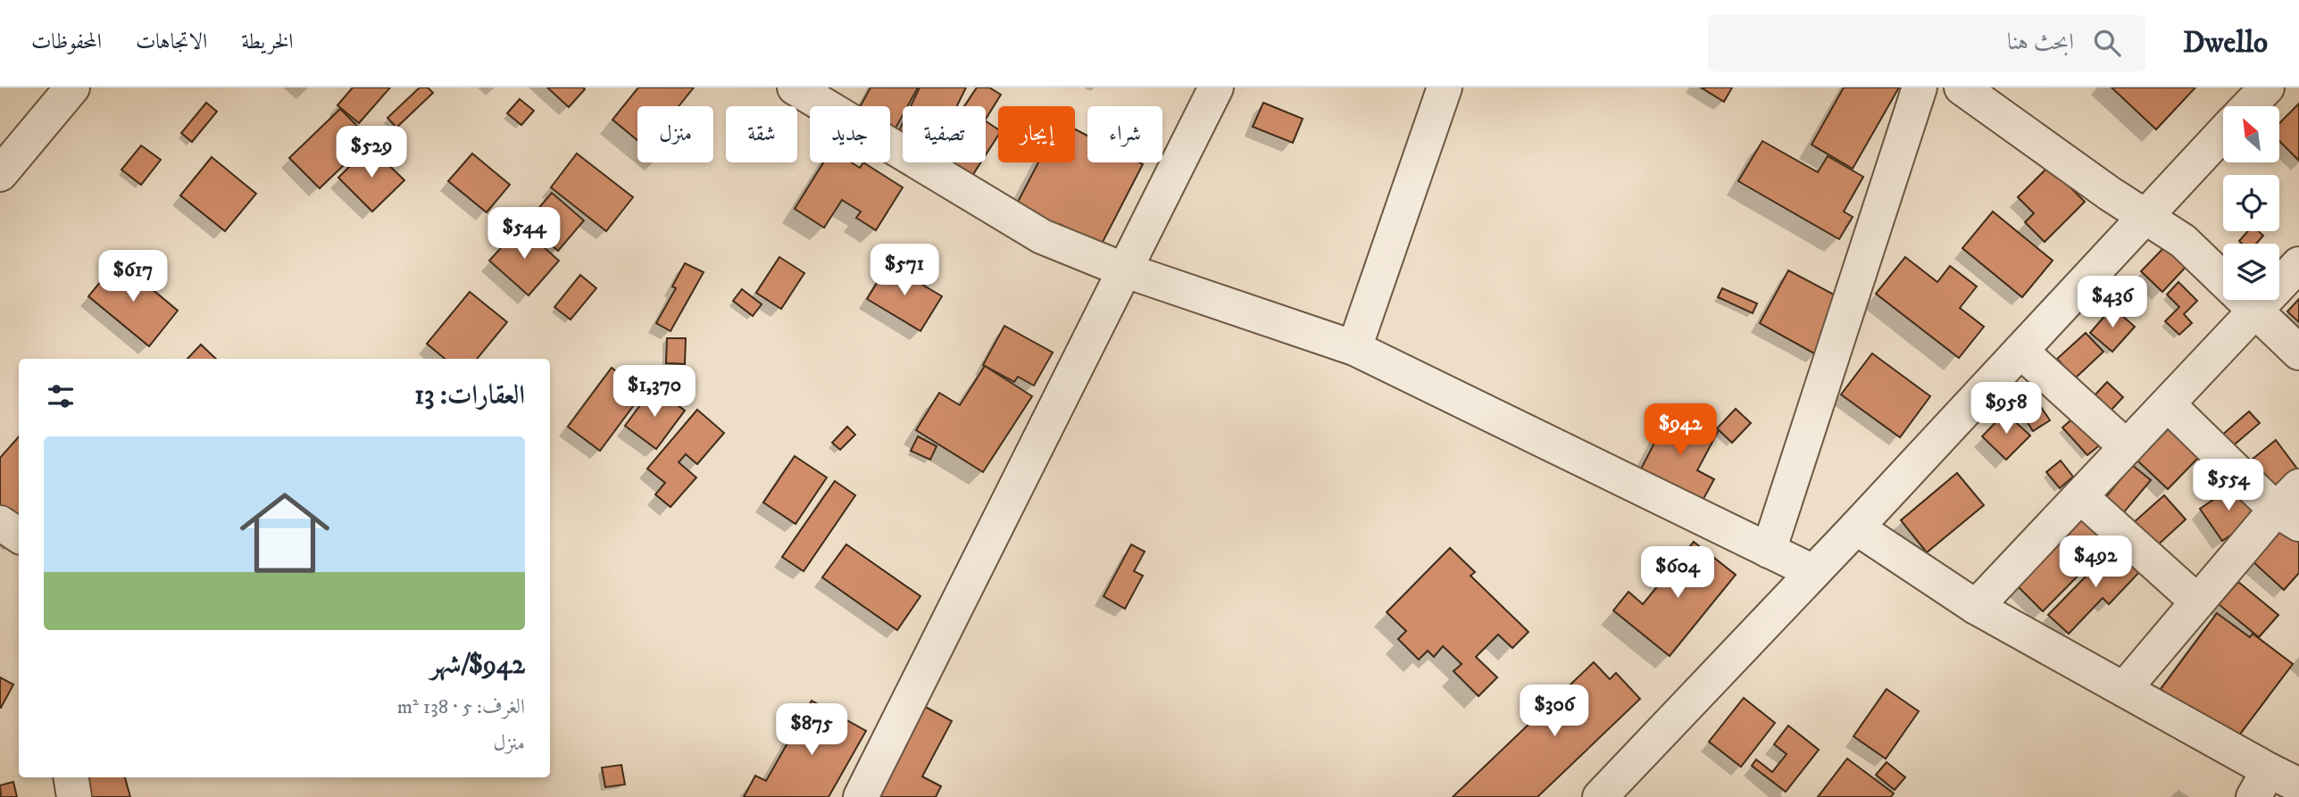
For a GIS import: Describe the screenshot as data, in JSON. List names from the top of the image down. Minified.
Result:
{"north":"top left","page":{"header":"Dwello","search":"ابحث هنا","nav":["الخريطة","الاتجاهات","المحفوظات"],"chip":["شراء","إيجار","تصفية","جديد","شقة","منزل"],"price":["$529","$544","$571","$617","$436","$1,370","$958","$942","$554","$492","$604","$306","$875"],"heading":"العقارات: 13","list":[{"name":"$942/شهر","note":"الغرف: 5 · 138 m² · منزل"}]}}
